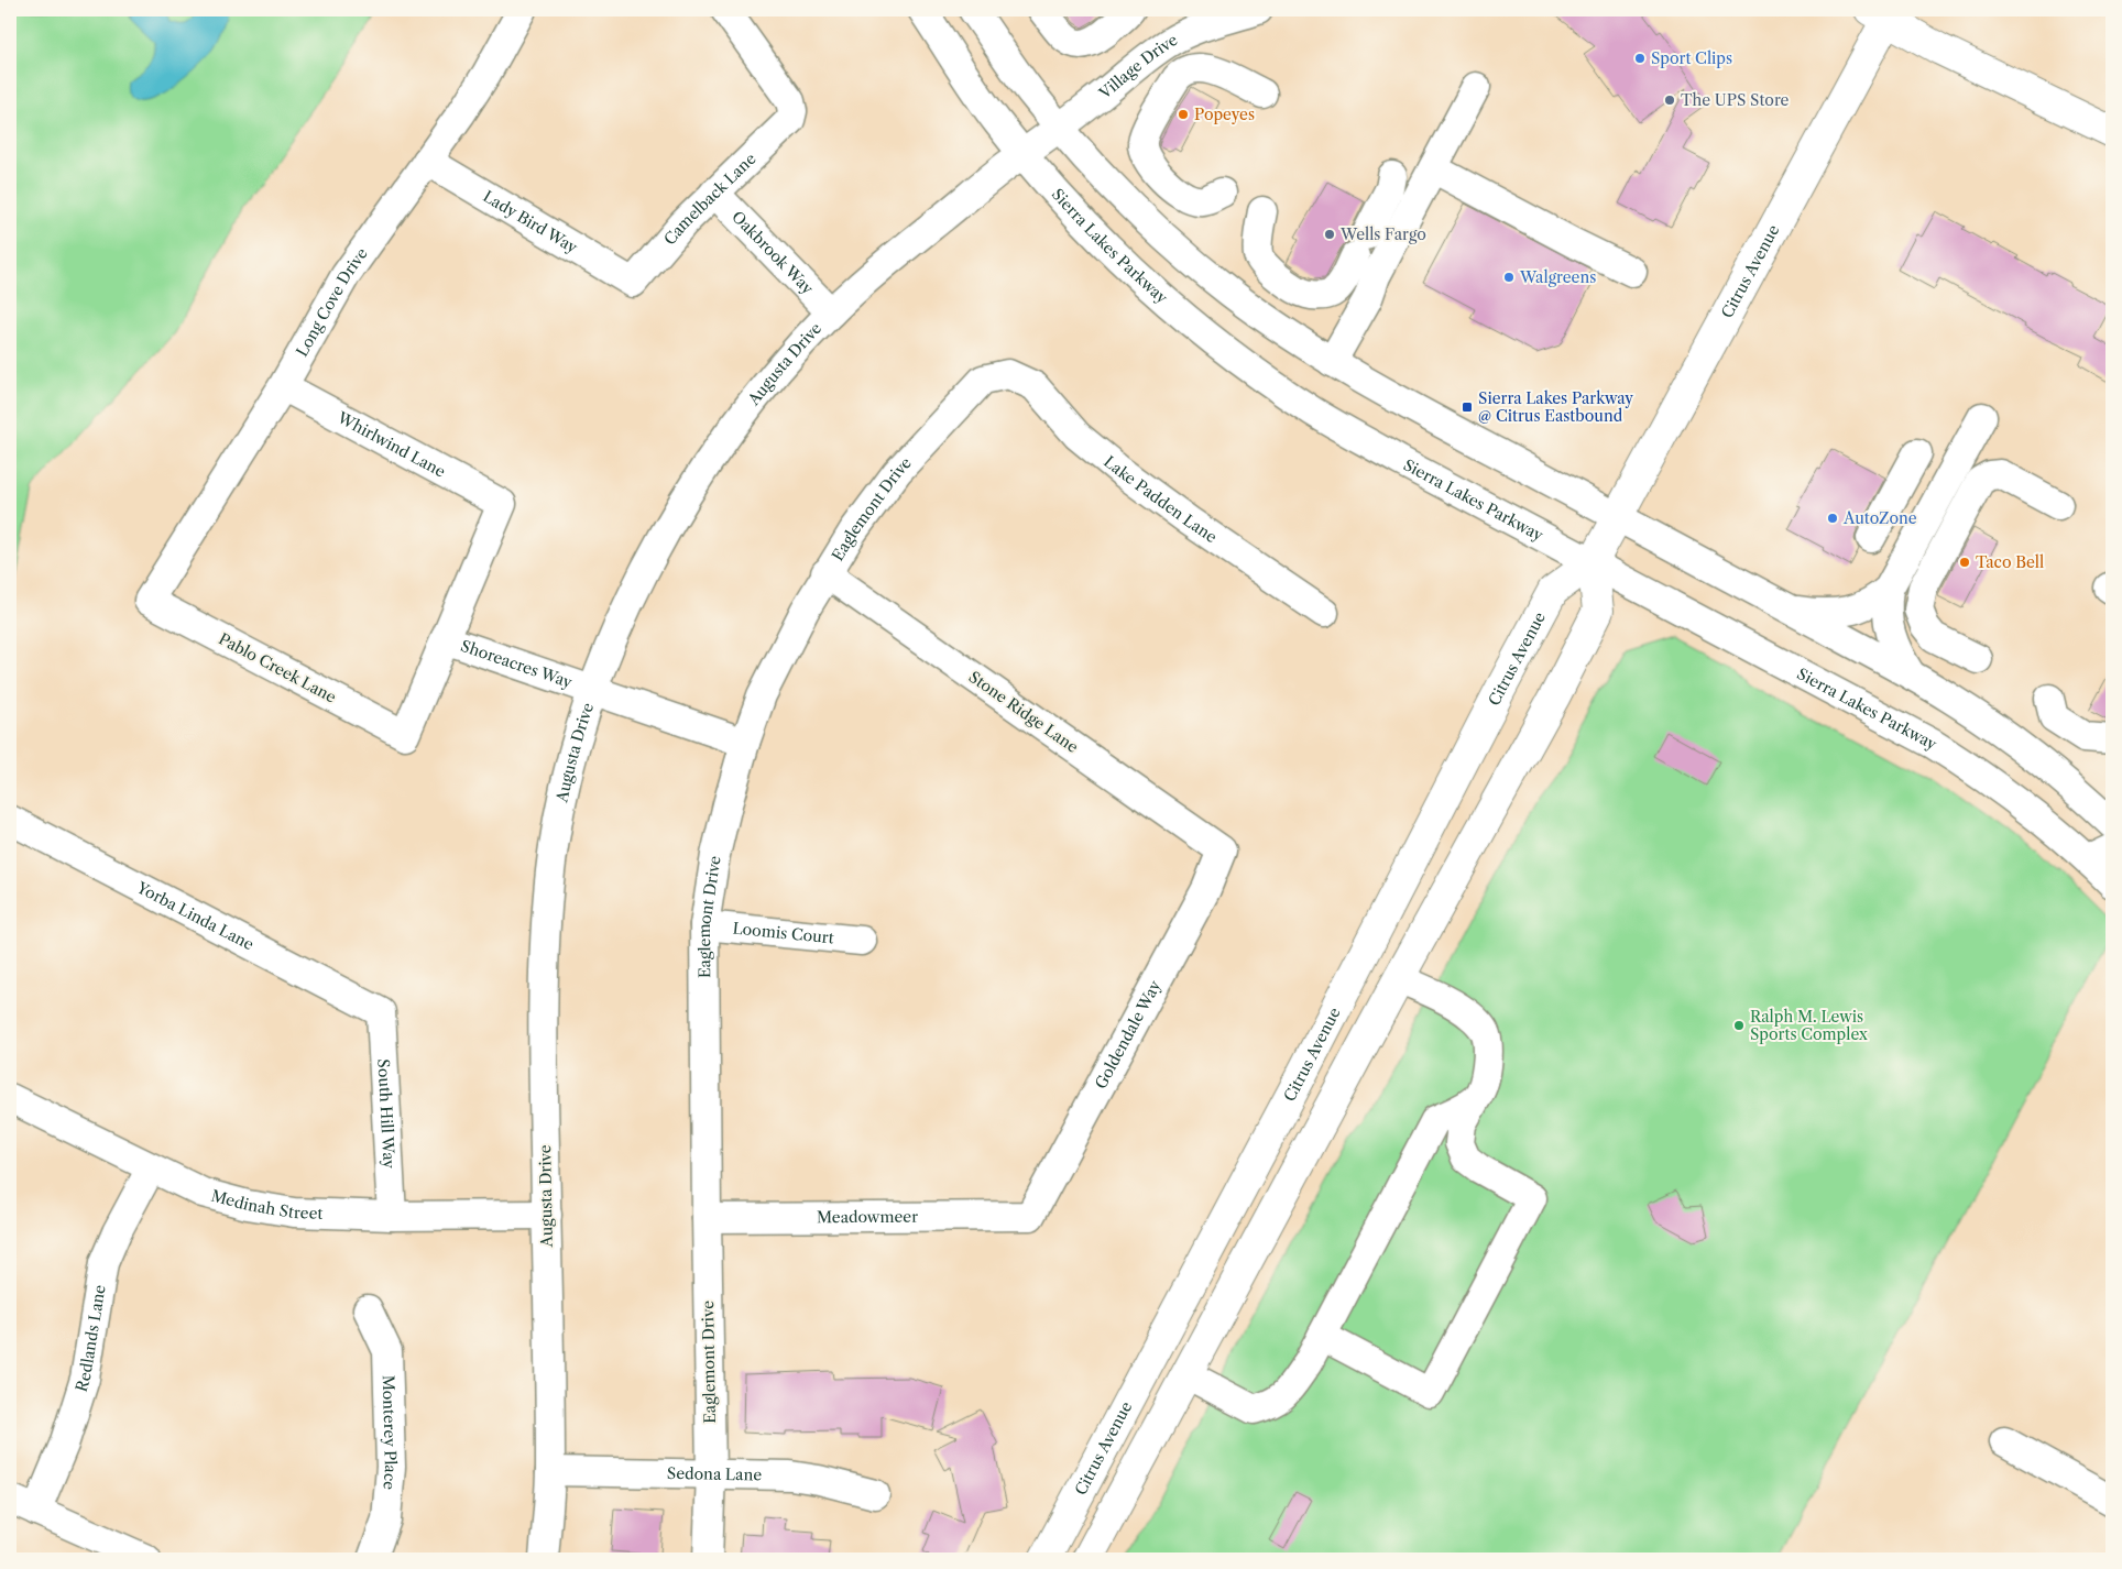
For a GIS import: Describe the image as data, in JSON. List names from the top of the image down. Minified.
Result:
{"streets":{"main road":["Citrus Avenue"],"street":["Village Drive","Camelback Lane","Lady Bird Way","Sierra Lakes Parkway","Oakbrook Way","Long Cove Drive","Augusta Drive","Whirlwind Lane","Lake Padden Lane","Eaglemont Drive","Shoreacres Way","Pablo Creek Lane","Stone Ridge Lane","Yorba Linda Lane","Loomis Court","Goldendale Way","South Hill Way","Medinah Street","Meadowmeer","Redlands Lane","Monterey Place","Sedona Lane"]},"crossings":[["Village Drive","Augusta Drive"],["Camelback Lane","Lady Bird Way"],["Camelback Lane","Oakbrook Way"],["Lady Bird Way","Long Cove Drive"],["Sierra Lakes Parkway","Citrus Avenue"],["Sierra Lakes Parkway","Augusta Drive"],["Oakbrook Way","Augusta Drive"],["Long Cove Drive","Whirlwind Lane"],["Long Cove Drive","Pablo Creek Lane"],["Augusta Drive","Shoreacres Way"],["Augusta Drive","Medinah Street"],["Augusta Drive","Sedona Lane"],["Whirlwind Lane","Shoreacres Way"],["Whirlwind Lane","Pablo Creek Lane"],["Lake Padden Lane","Eaglemont Drive"],["Eaglemont Drive","Shoreacres Way"],["Eaglemont Drive","Stone Ridge Lane"],["Eaglemont Drive","Loomis Court"],["Eaglemont Drive","Meadowmeer"],["Eaglemont Drive","Sedona Lane"],["Shoreacres Way","Pablo Creek Lane"],["Stone Ridge Lane","Goldendale Way"],["Yorba Linda Lane","South Hill Way"],["Goldendale Way","Meadowmeer"],["South Hill Way","Medinah Street"],["Medinah Street","Redlands Lane"]],"places":{"other":["Sport Clips","The UPS Store","Popeyes","Wells Fargo","Walgreens","AutoZone","Taco Bell","Ralph M. Lewis Sports Complex"],"transit":["Sierra Lakes Parkway @ Citrus Eastbound"]}}
